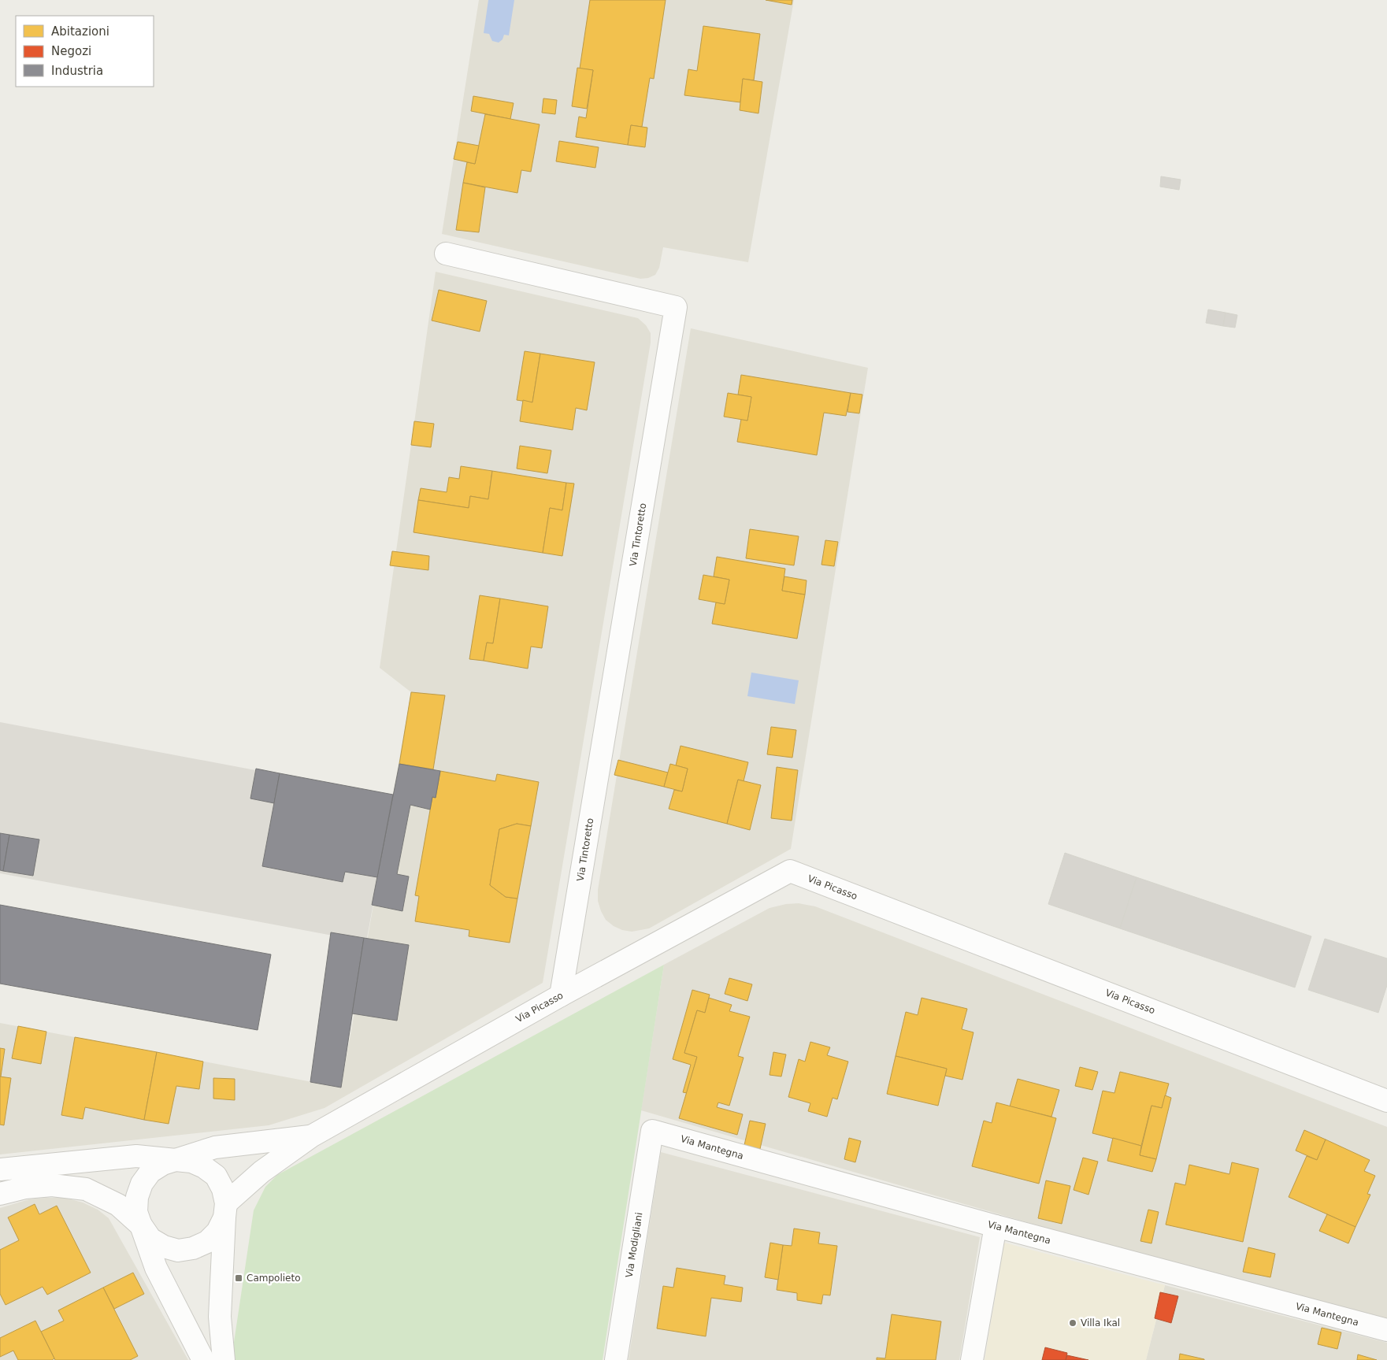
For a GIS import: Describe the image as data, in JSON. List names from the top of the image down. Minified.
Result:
{"streets":{"street":["Via Tintoretto","Via Picasso","Via Mantegna","Via Modigliani"]},"crossings":[["Via Tintoretto","Via Picasso"],["Via Mantegna","Via Modigliani"]],"places":{"transit":["Campolieto"],"other":["Villa Ikal"]},"legend":["Abitazioni","Negozi","Industria"]}
